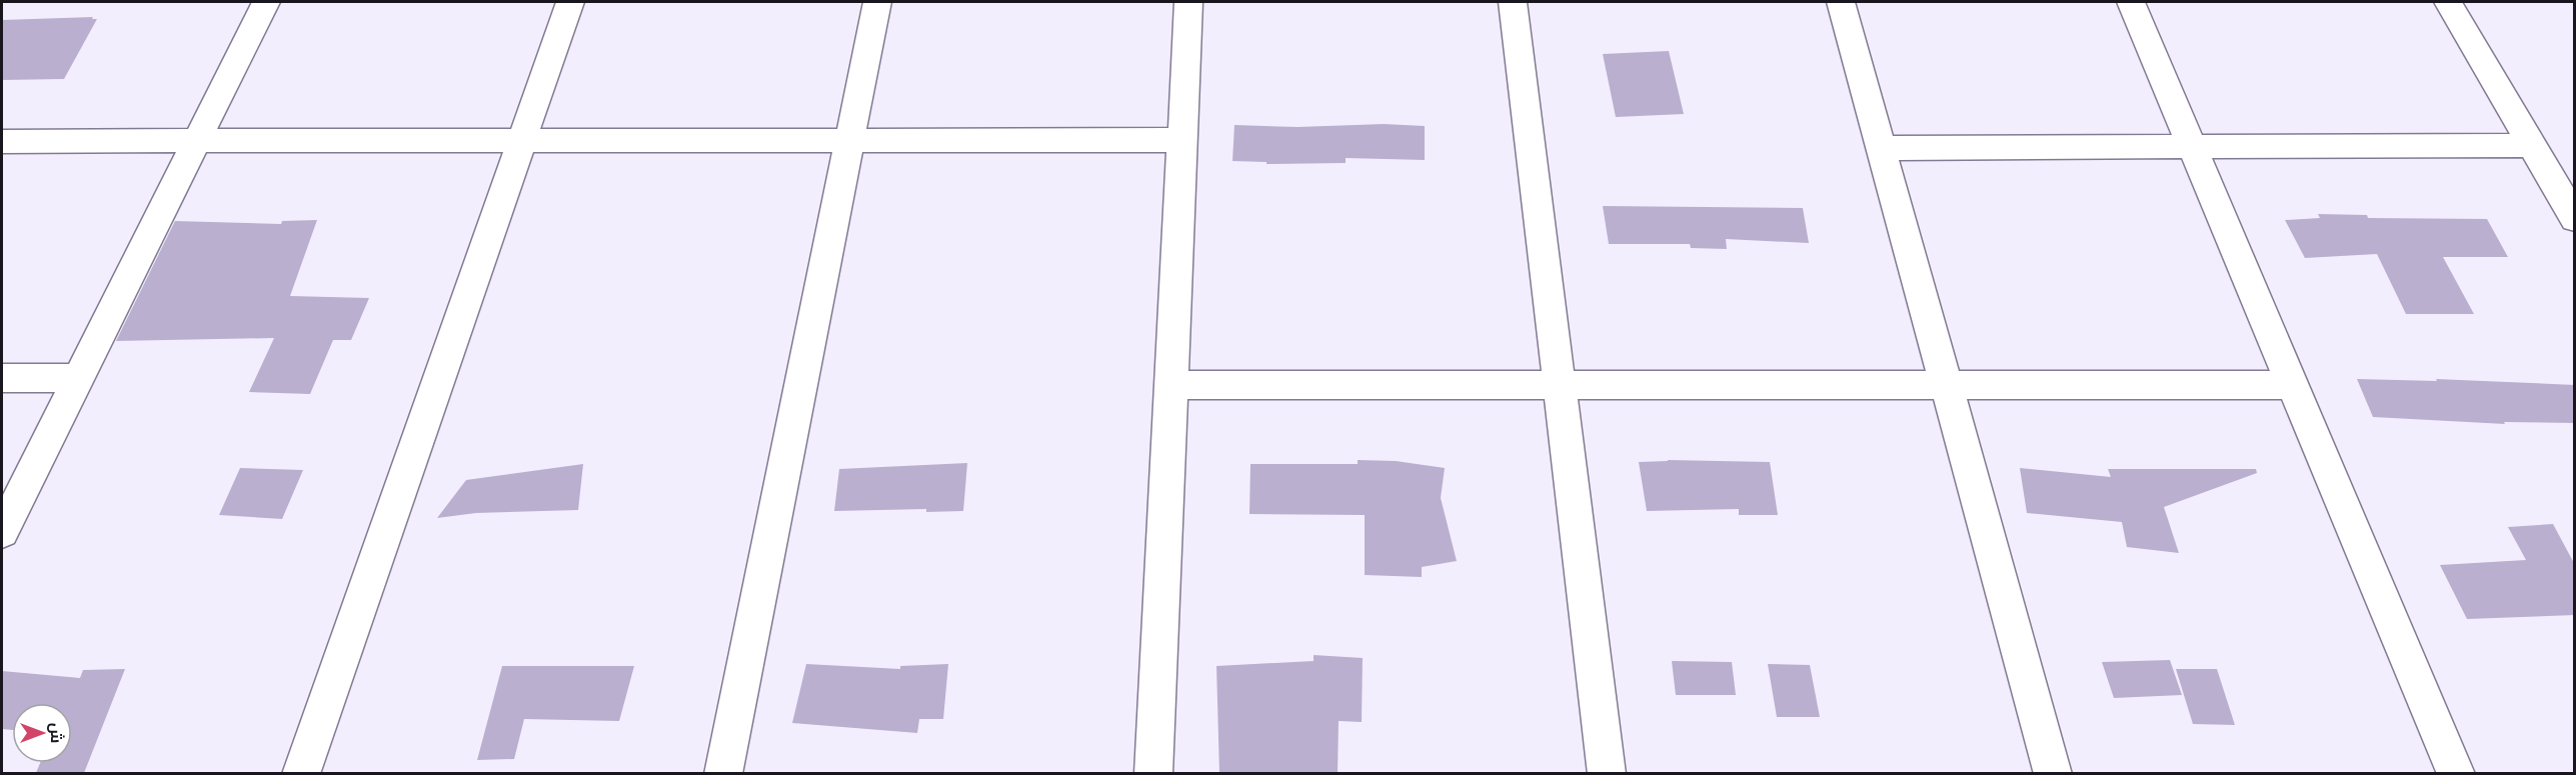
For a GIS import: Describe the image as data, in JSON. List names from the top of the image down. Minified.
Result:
{"north":"right"}
